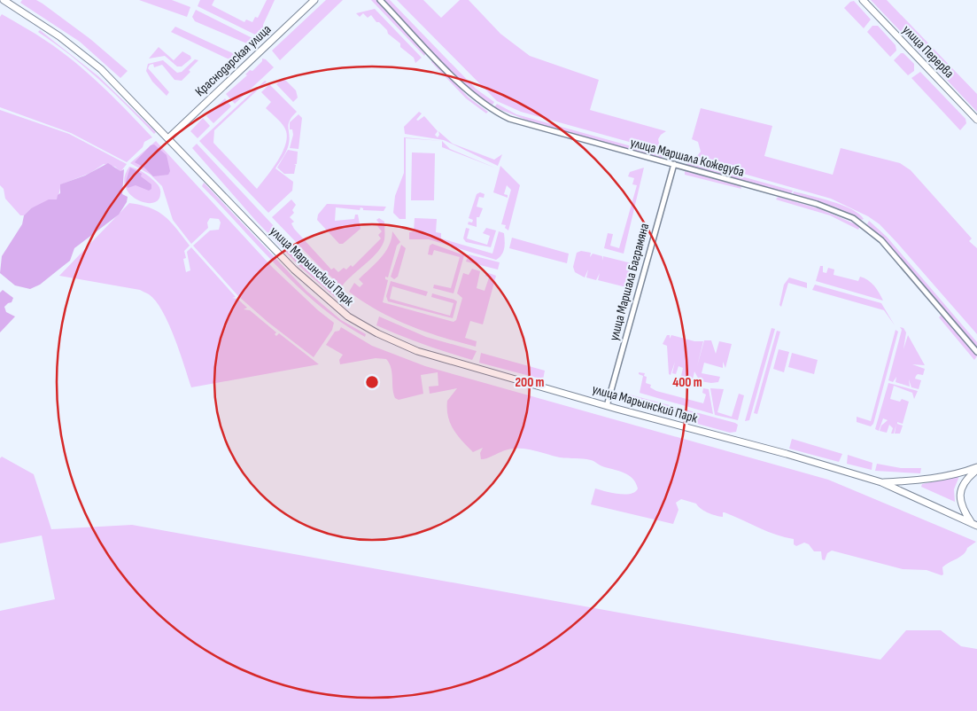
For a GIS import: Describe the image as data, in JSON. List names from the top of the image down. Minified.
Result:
{"streets":{"main road":["улица Перерва","Краснодарская улица","улица Марьинский Парк"],"street":["улица Маршала Кожедуба","улица Маршала Баграмяна"]},"crossings":[["Краснодарская улица","улица Марьинский Парк"],["улица Маршала Кожедуба","улица Маршала Баграмяна"],["улица Марьинский Парк","улица Маршала Баграмяна"]],"rings":["200 m","400 m"]}
